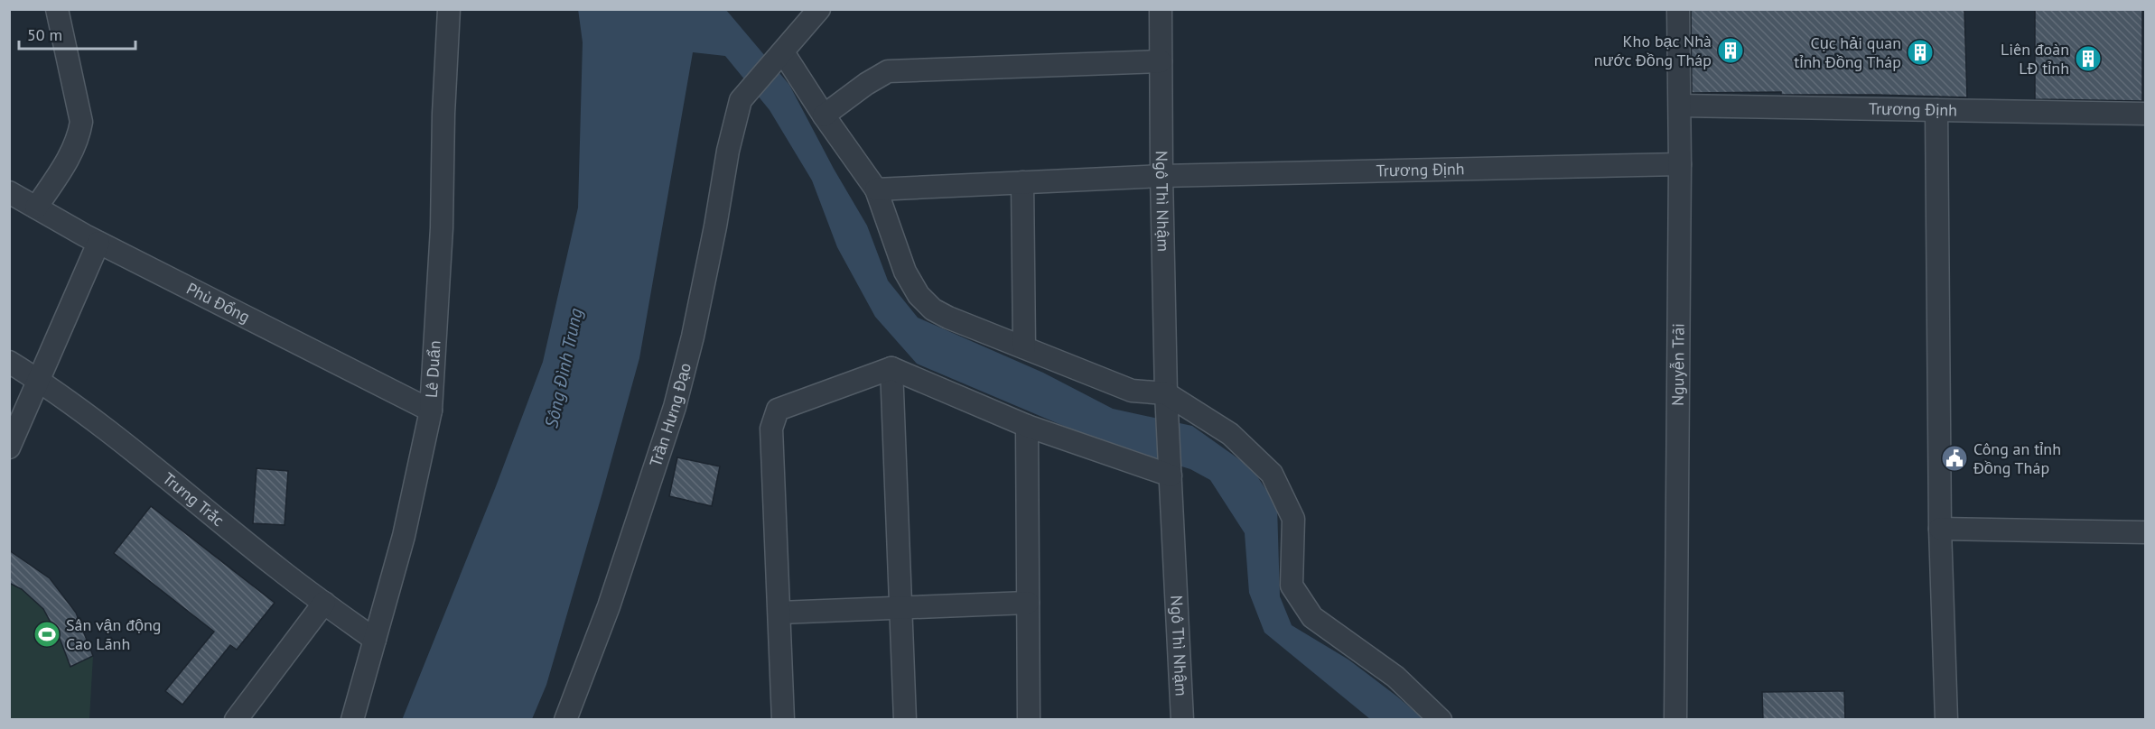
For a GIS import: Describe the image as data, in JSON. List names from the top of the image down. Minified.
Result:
{"streets":{"street":["Trương Định","Ngô Thì Nhậm","Phù Đổng","Nguyễn Trãi","Lê Duẩn","Trần Hưng Đạo","Trưng Trắc"]},"crossings":[["Trương Định","Ngô Thì Nhậm"],["Trương Định","Nguyễn Trãi"],["Phù Đổng","Lê Duẩn"],["Lê Duẩn","Trưng Trắc"]],"water":["Sông Đình Trung"],"places":{"building":["Kho bạc Nhà nước Đồng Tháp","Cục hải quan tỉnh Đồng Tháp","Liên đoàn LĐ tỉnh"],"public building":["Công an tỉnh Đồng Tháp"],"sports":["Sân vận động Cao Lãnh"]},"scale_bar":"50 m"}
